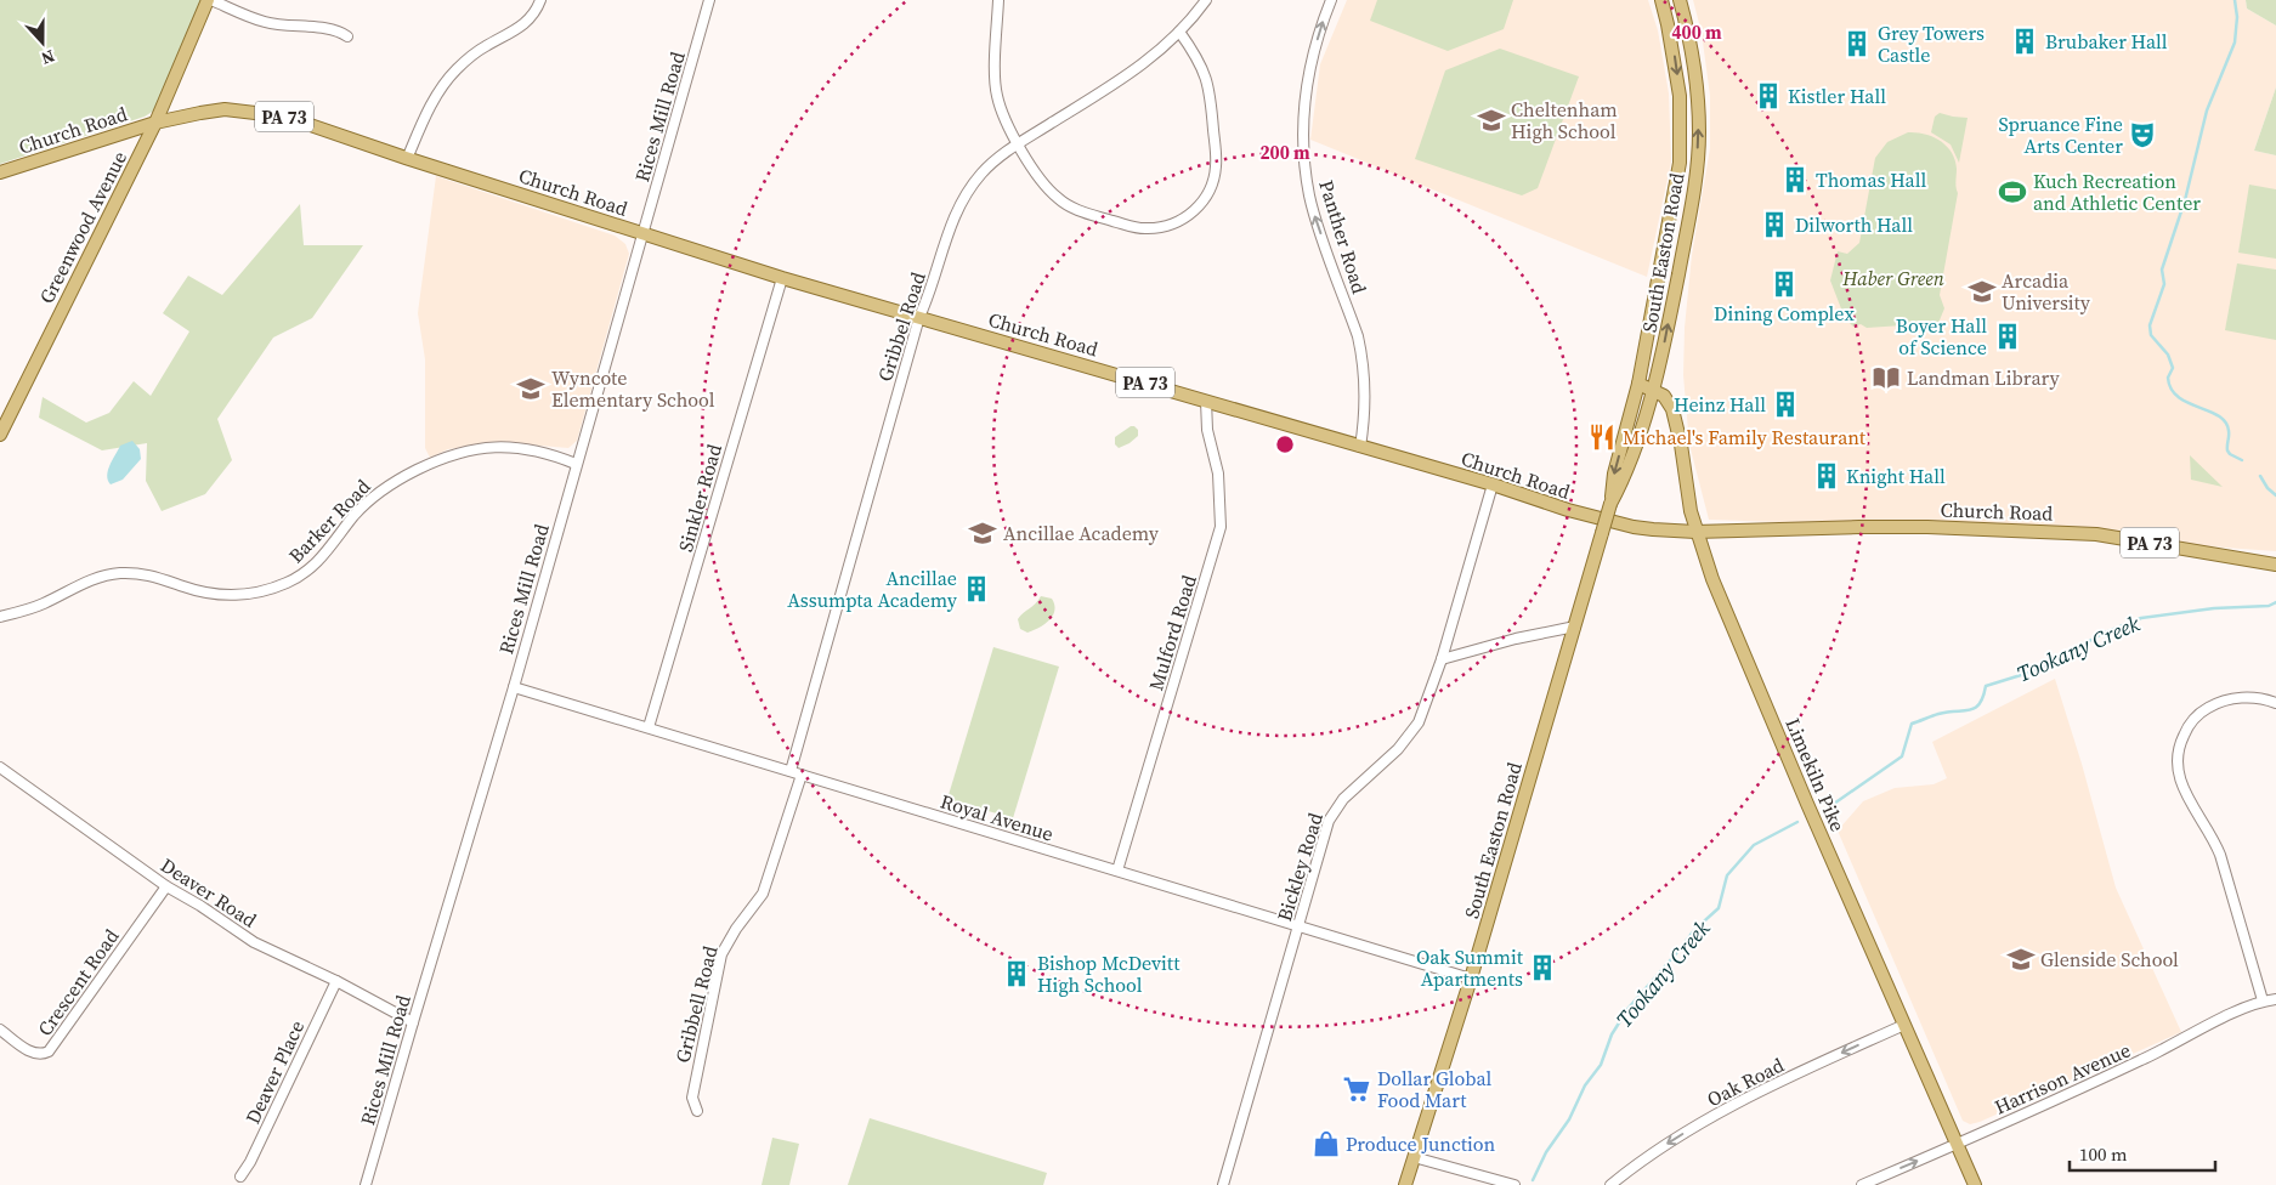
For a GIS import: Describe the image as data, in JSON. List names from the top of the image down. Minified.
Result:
{"streets":{"main road":["PA 73","Church Road","Greenwood Avenue","South Easton Road","Limekiln Pike"],"street":["Rices Mill Road","Panther Road","Gribbel Road","Sinkler Road","Barker Road","Mulford Road","Royal Avenue","Bickley Road","Deaver Road","Crescent Road","Gribbell Road","Deaver Place","Harrison Avenue","Oak Road"]},"crossings":[["Rices Mill Road","Church Road"],["Rices Mill Road","Barker Road"],["Rices Mill Road","Royal Avenue"],["Rices Mill Road","Deaver Road"],["Church Road","Greenwood Avenue"],["Church Road","Panther Road"],["Church Road","Gribbel Road"],["Church Road","Sinkler Road"],["Church Road","Mulford Road"],["Church Road","Limekiln Pike"],["Church Road","Bickley Road"],["South Easton Road","Limekiln Pike"],["South Easton Road","Royal Avenue"],["Gribbel Road","Royal Avenue"],["Sinkler Road","Royal Avenue"],["Mulford Road","Royal Avenue"],["Limekiln Pike","Harrison Avenue"],["Limekiln Pike","Oak Road"],["Royal Avenue","Bickley Road"],["Royal Avenue","Gribbell Road"],["Deaver Road","Crescent Road"],["Deaver Road","Deaver Place"]],"one_way":["Panther Road","Oak Road"],"water":["Tookany Creek"],"parks":["Haber Green"],"places":{"building":["Brubaker Hall","Grey Towers Castle","Kistler Hall","Thomas Hall","Dilworth Hall","Dining Complex","Boyer Hall of Science","Heinz Hall","Knight Hall","Ancillae Assumpta Academy","Oak Summit Apartments","Bishop McDevitt High School"],"school or university":["Cheltenham High School","Arcadia University","Wyncote Elementary School","Ancillae Academy","Glenside School"],"theatre":["Spruance Fine Arts Center"],"sports":["Kuch Recreation and Athletic Center"],"library":["Landman Library"],"restaurant":["Michael's Family Restaurant"],"supermarket":["Dollar Global Food Mart"],"shop":["Produce Junction"]},"scale_bar":"100 m","north":"bottom","rings":["400 m","200 m"]}
